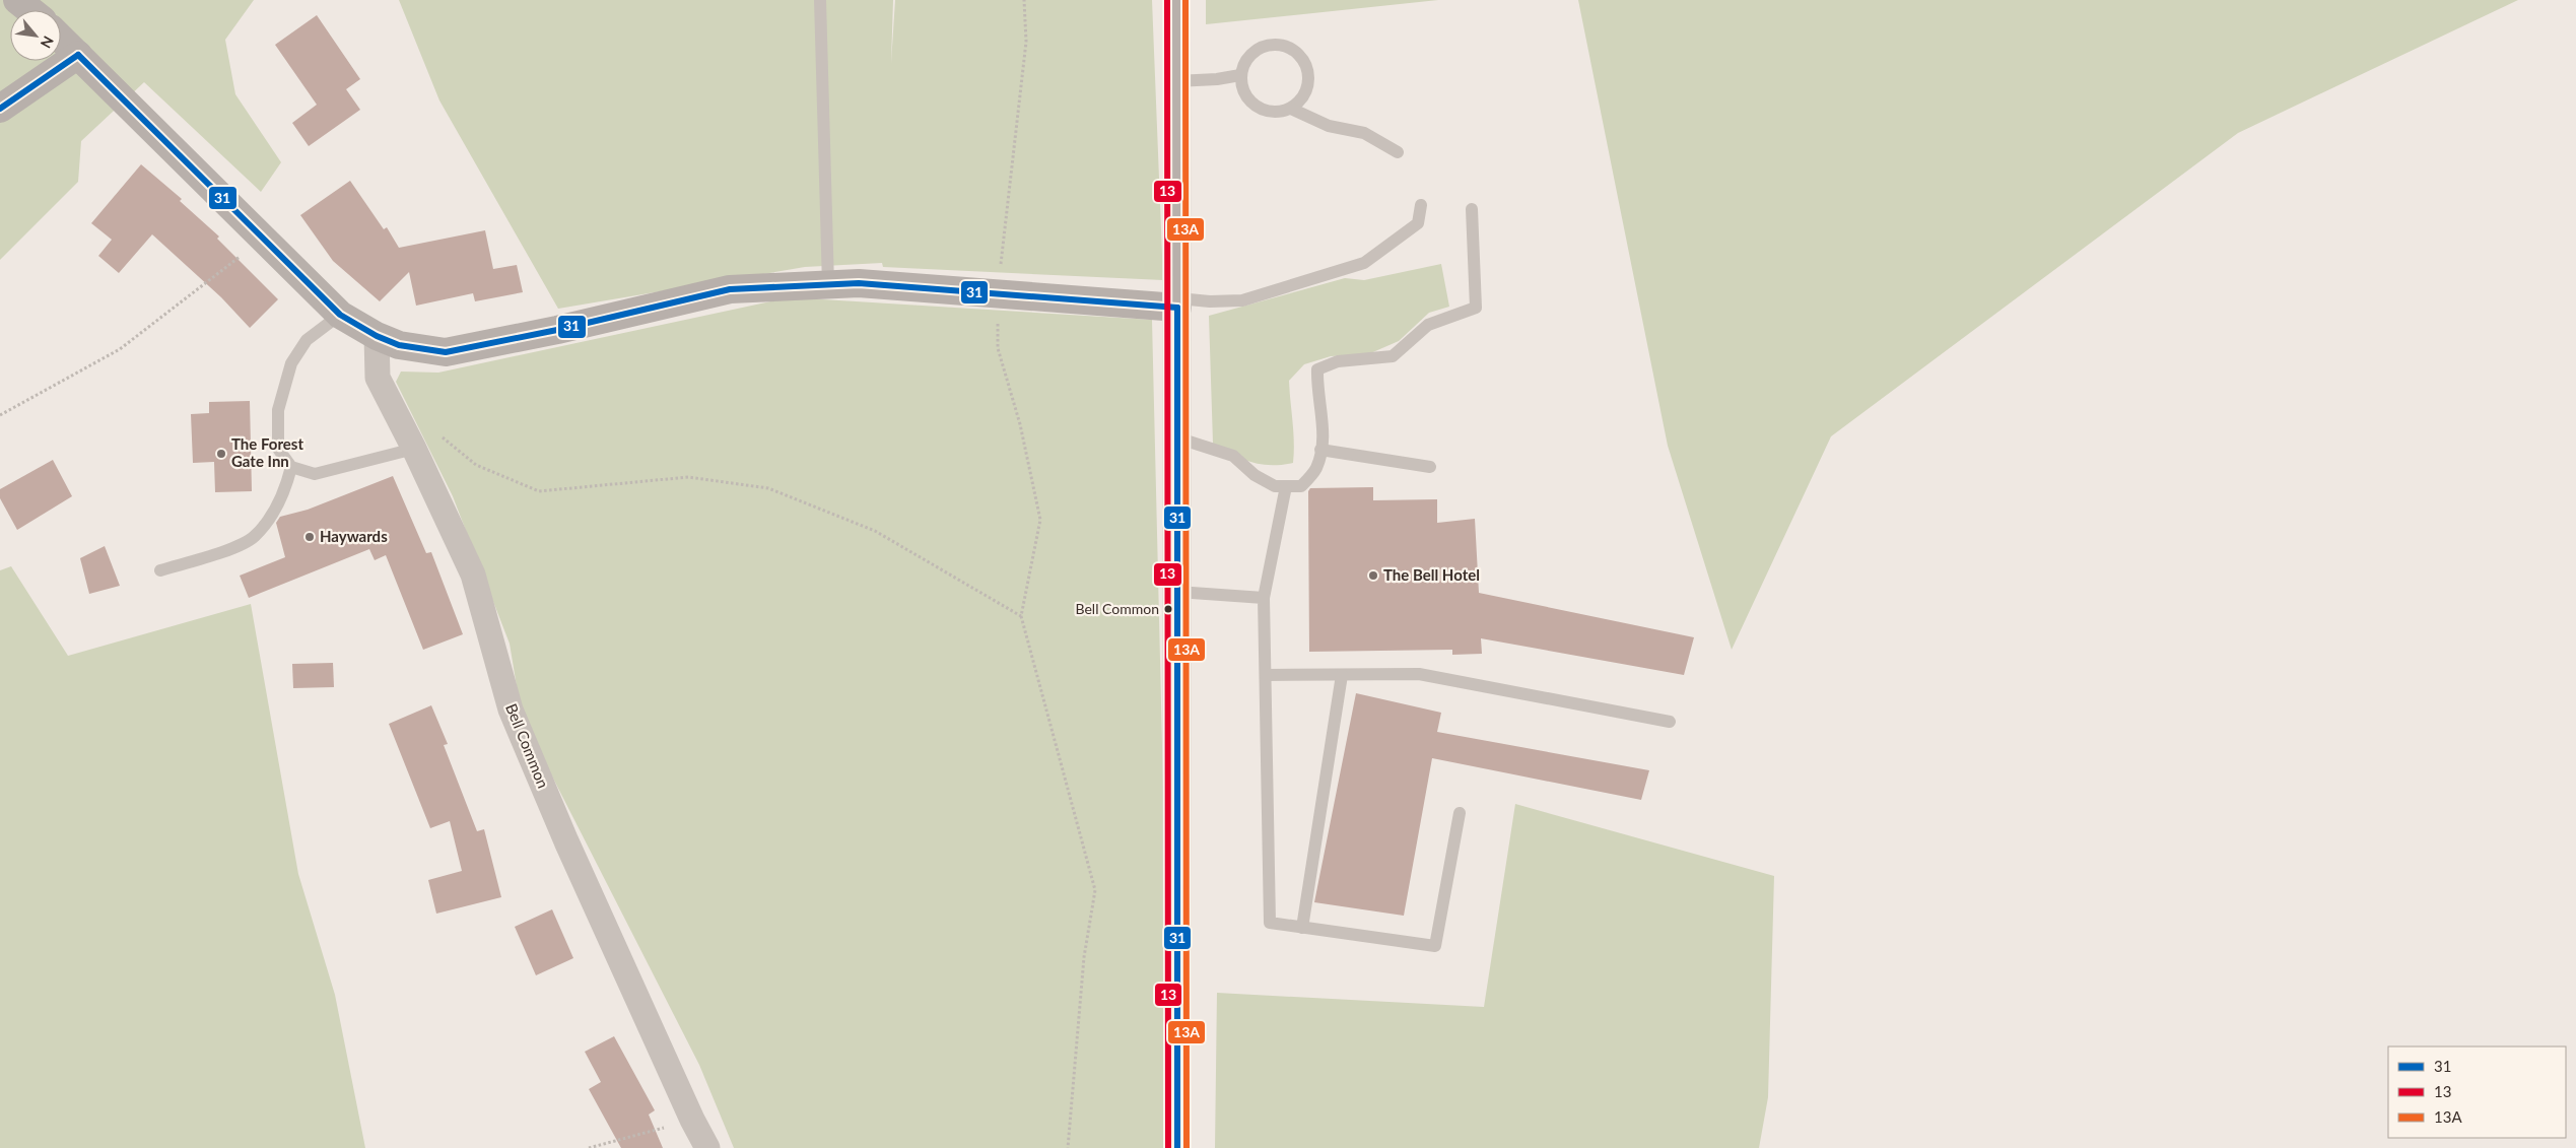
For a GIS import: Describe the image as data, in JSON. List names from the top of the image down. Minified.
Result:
{"streets":{"street":["Bell Common"]},"places":["The Forest Gate Inn","Haywards","The Bell Hotel","Bell Common"],"lines":["transit line 13","transit line 13A","transit line 31"],"legend":["31","13","13A"],"north":"bottom right"}
